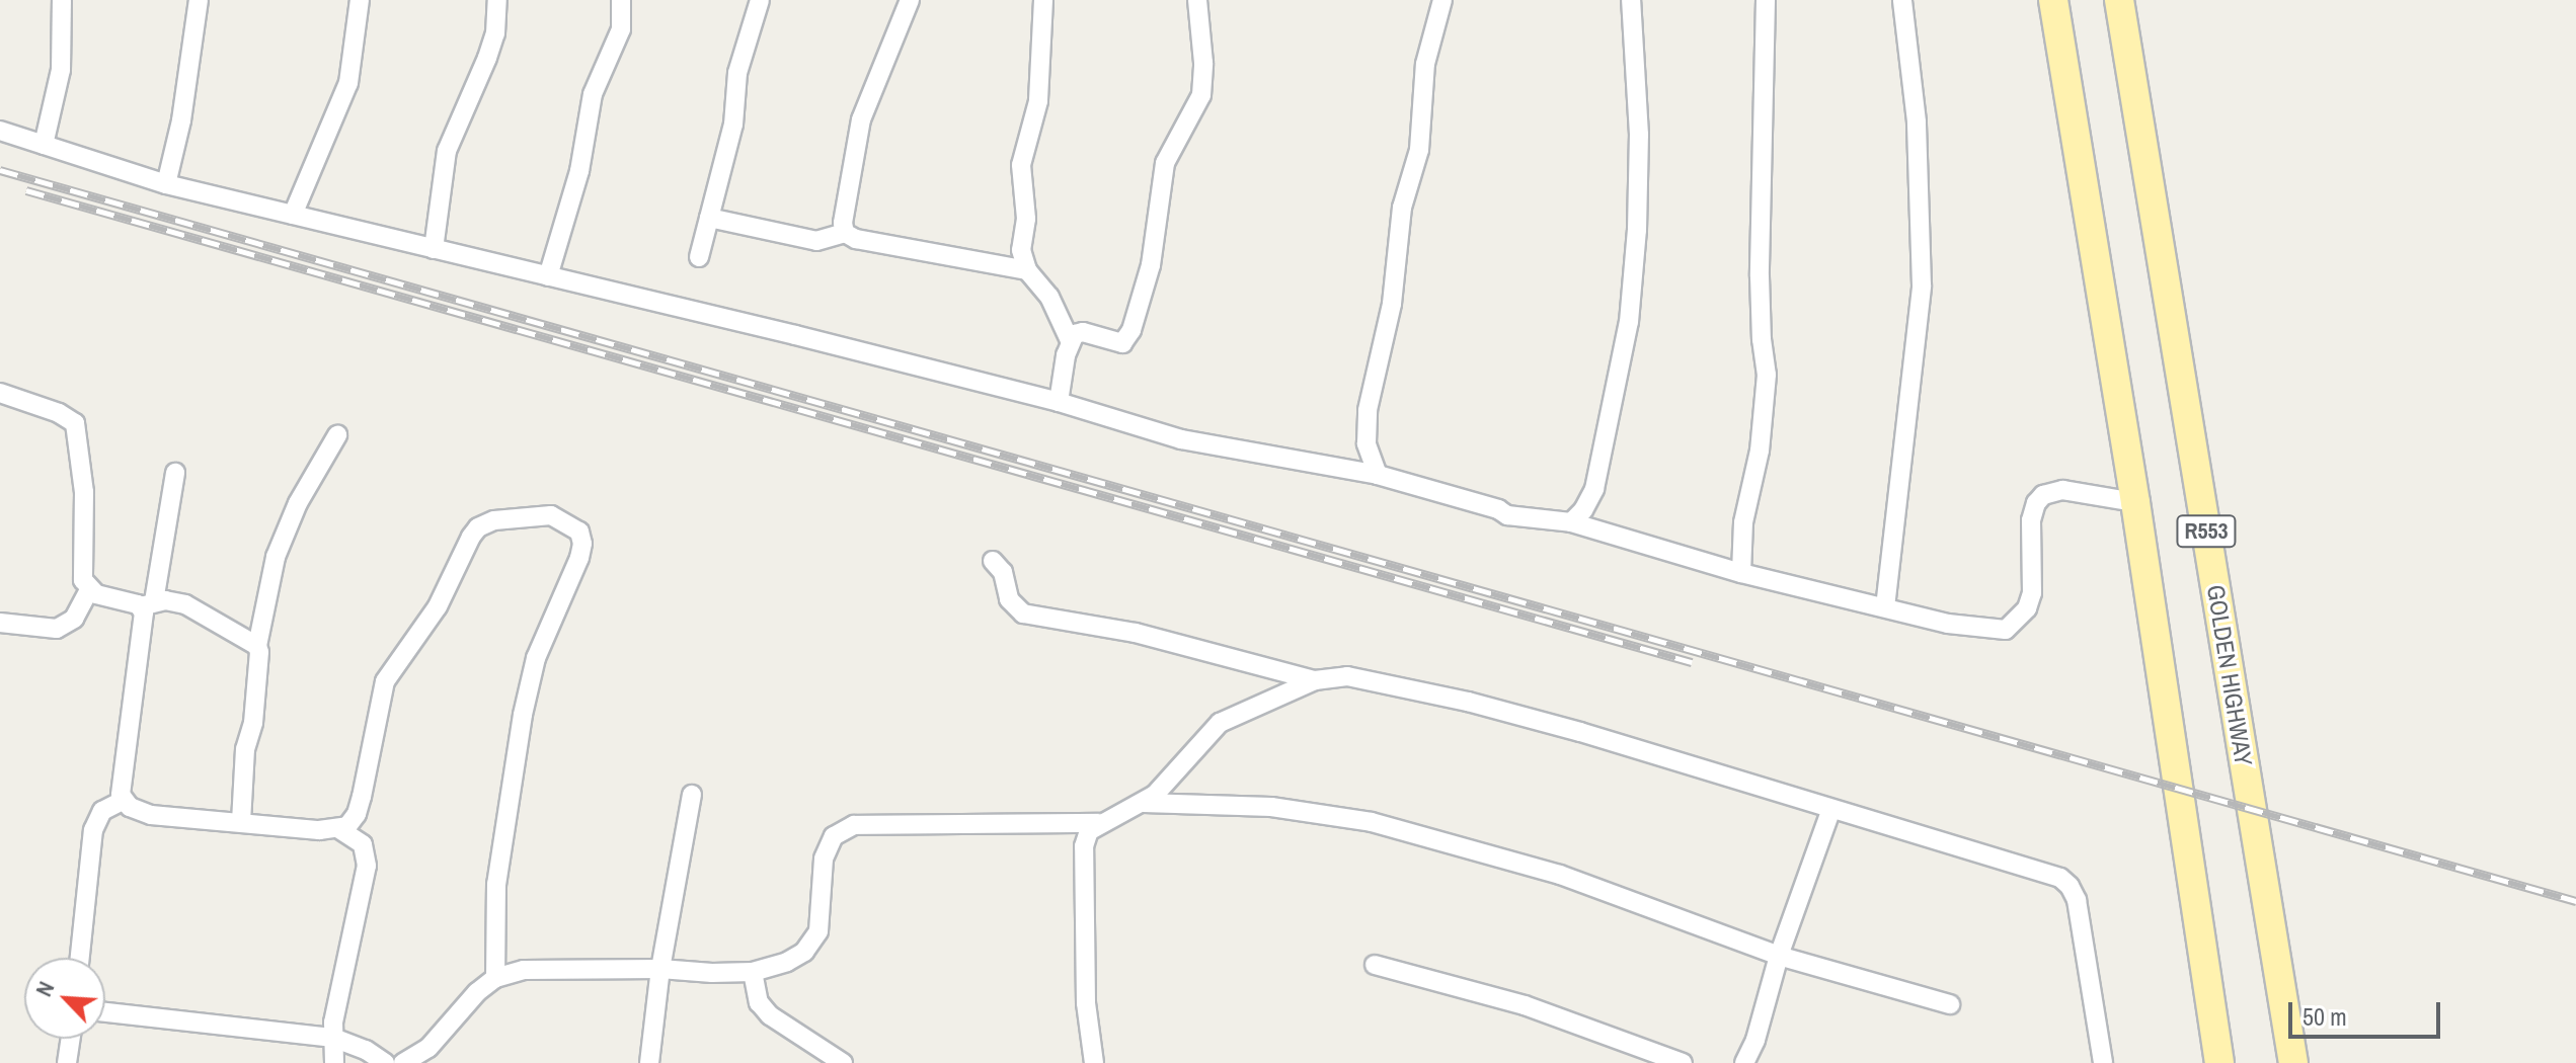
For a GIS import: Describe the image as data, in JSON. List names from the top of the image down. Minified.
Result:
{"streets":{"main road":["R553","GOLDEN HIGHWAY"]},"scale_bar":"50 m","north":"top left"}
